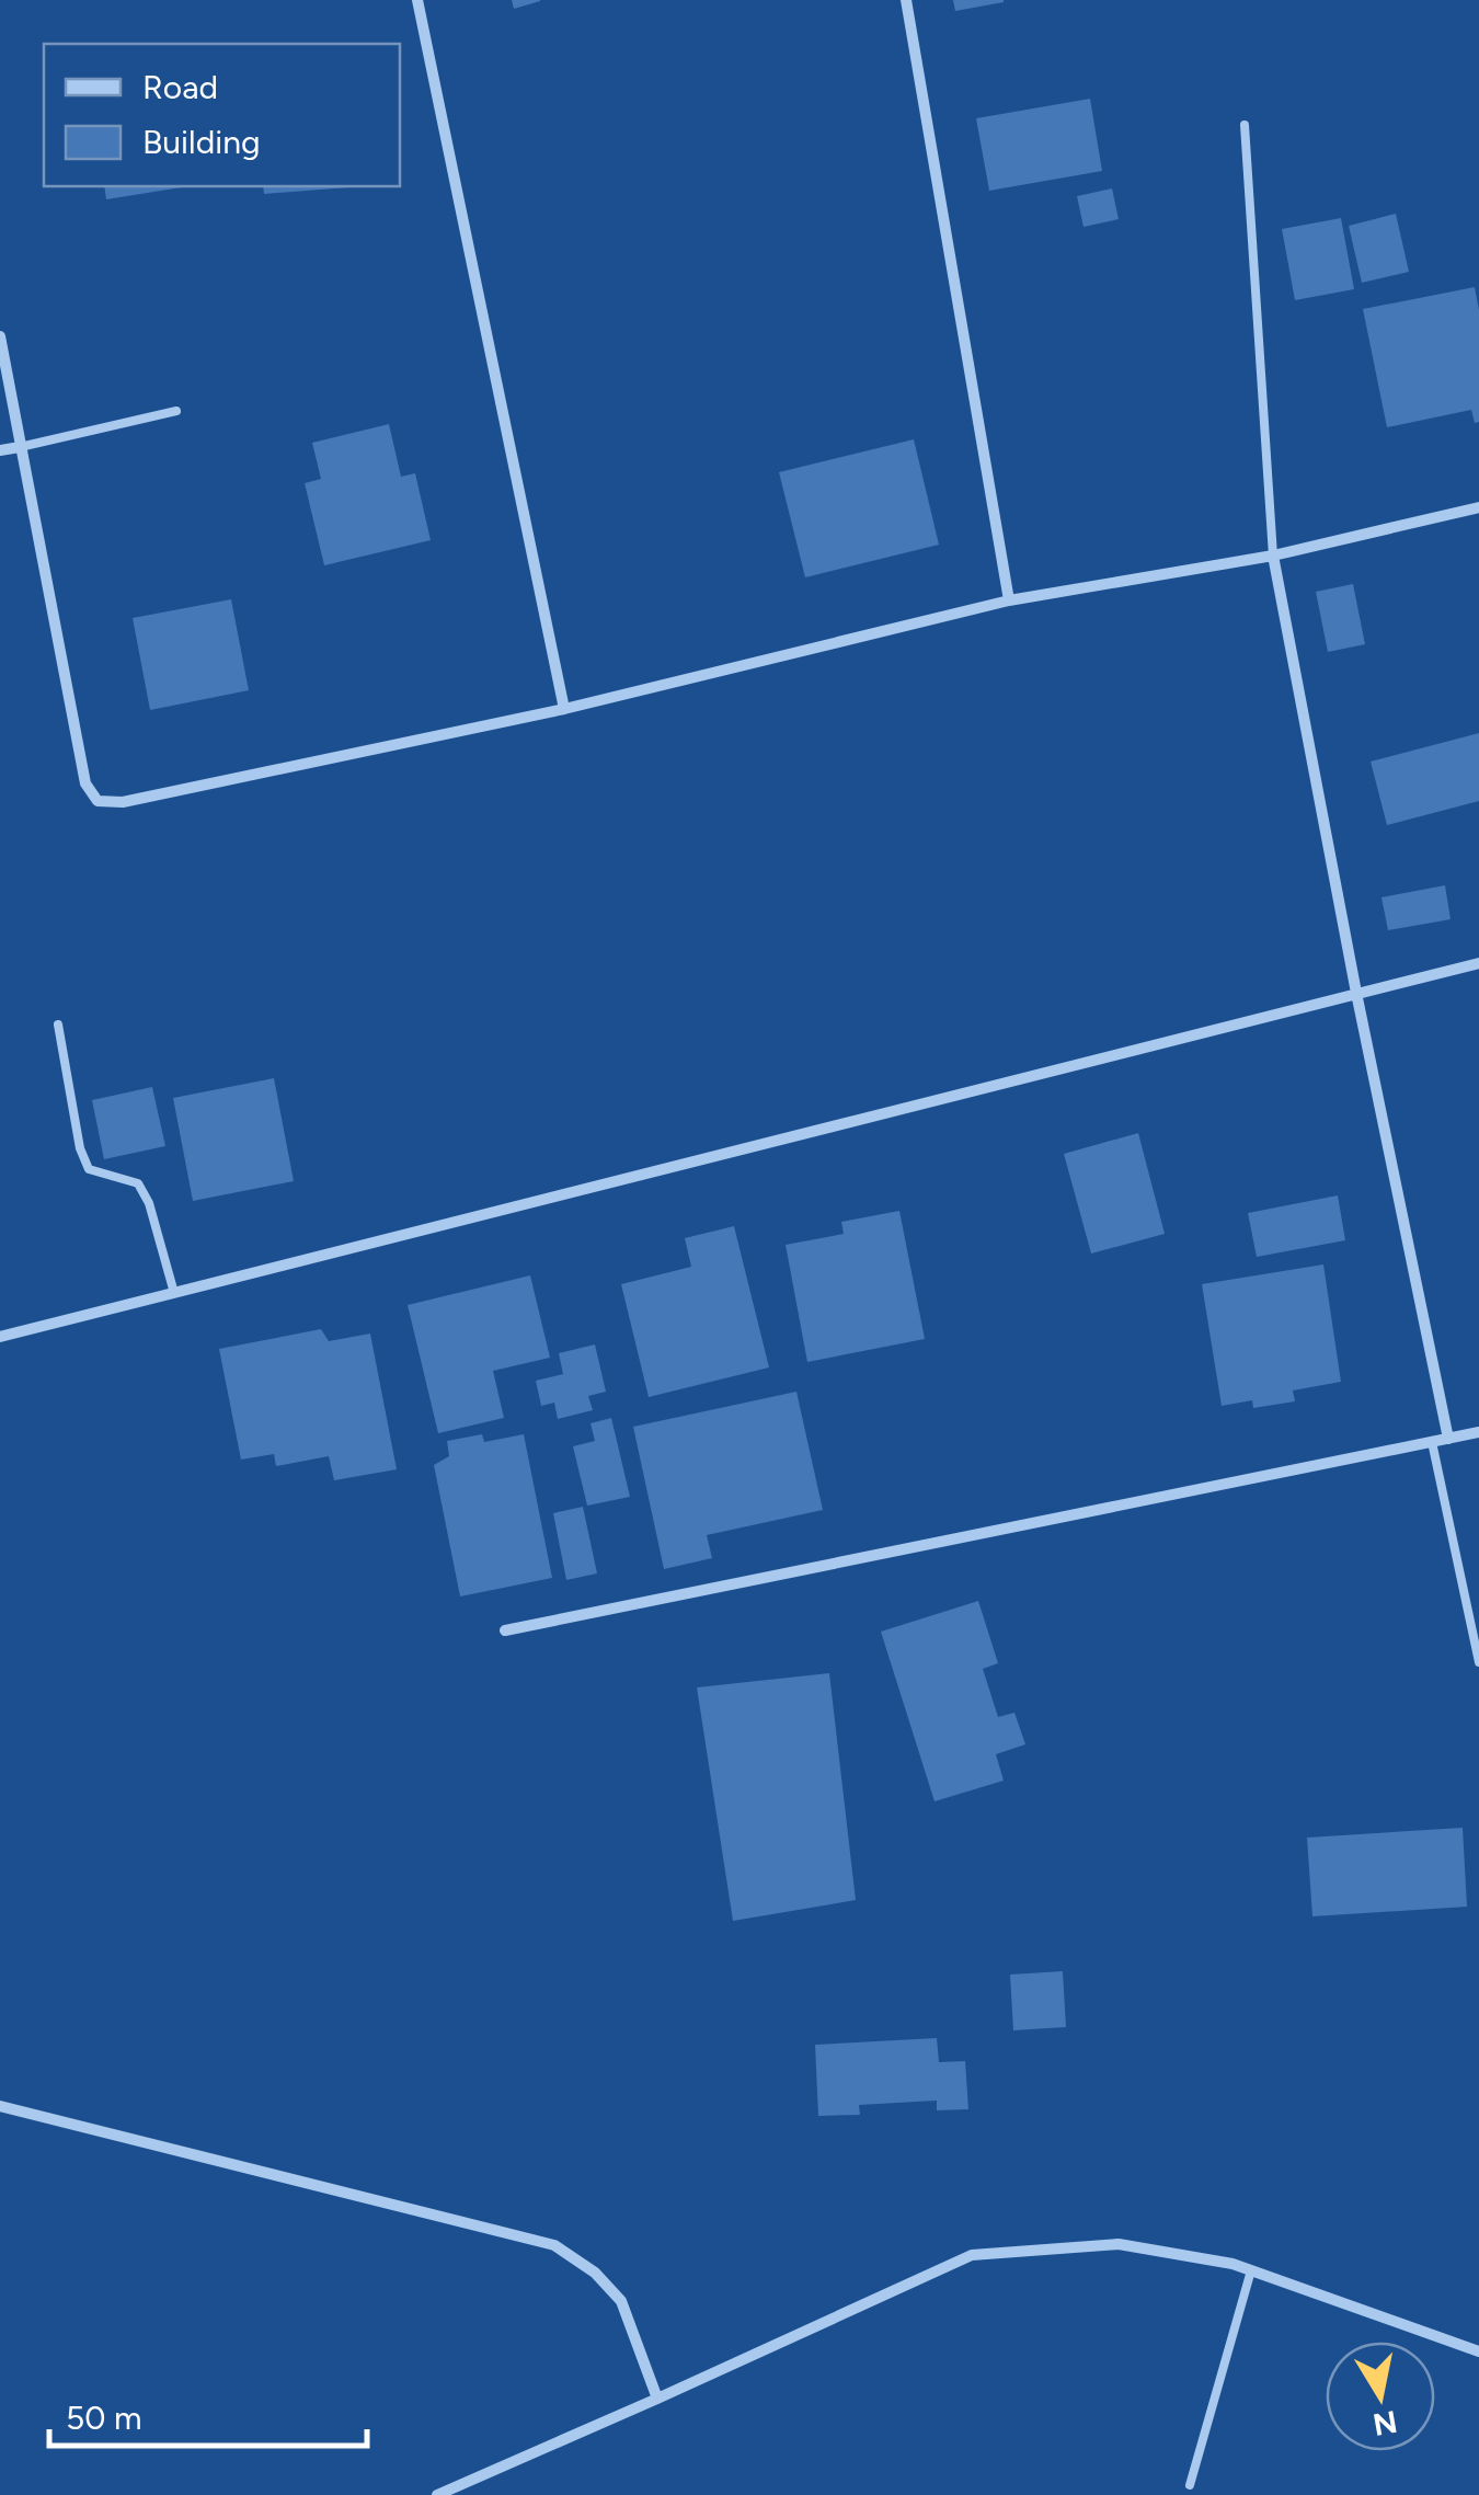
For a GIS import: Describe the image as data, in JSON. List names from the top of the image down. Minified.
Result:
{"legend":["Road","Building"],"scale_bar":"50 m","north":"bottom"}
